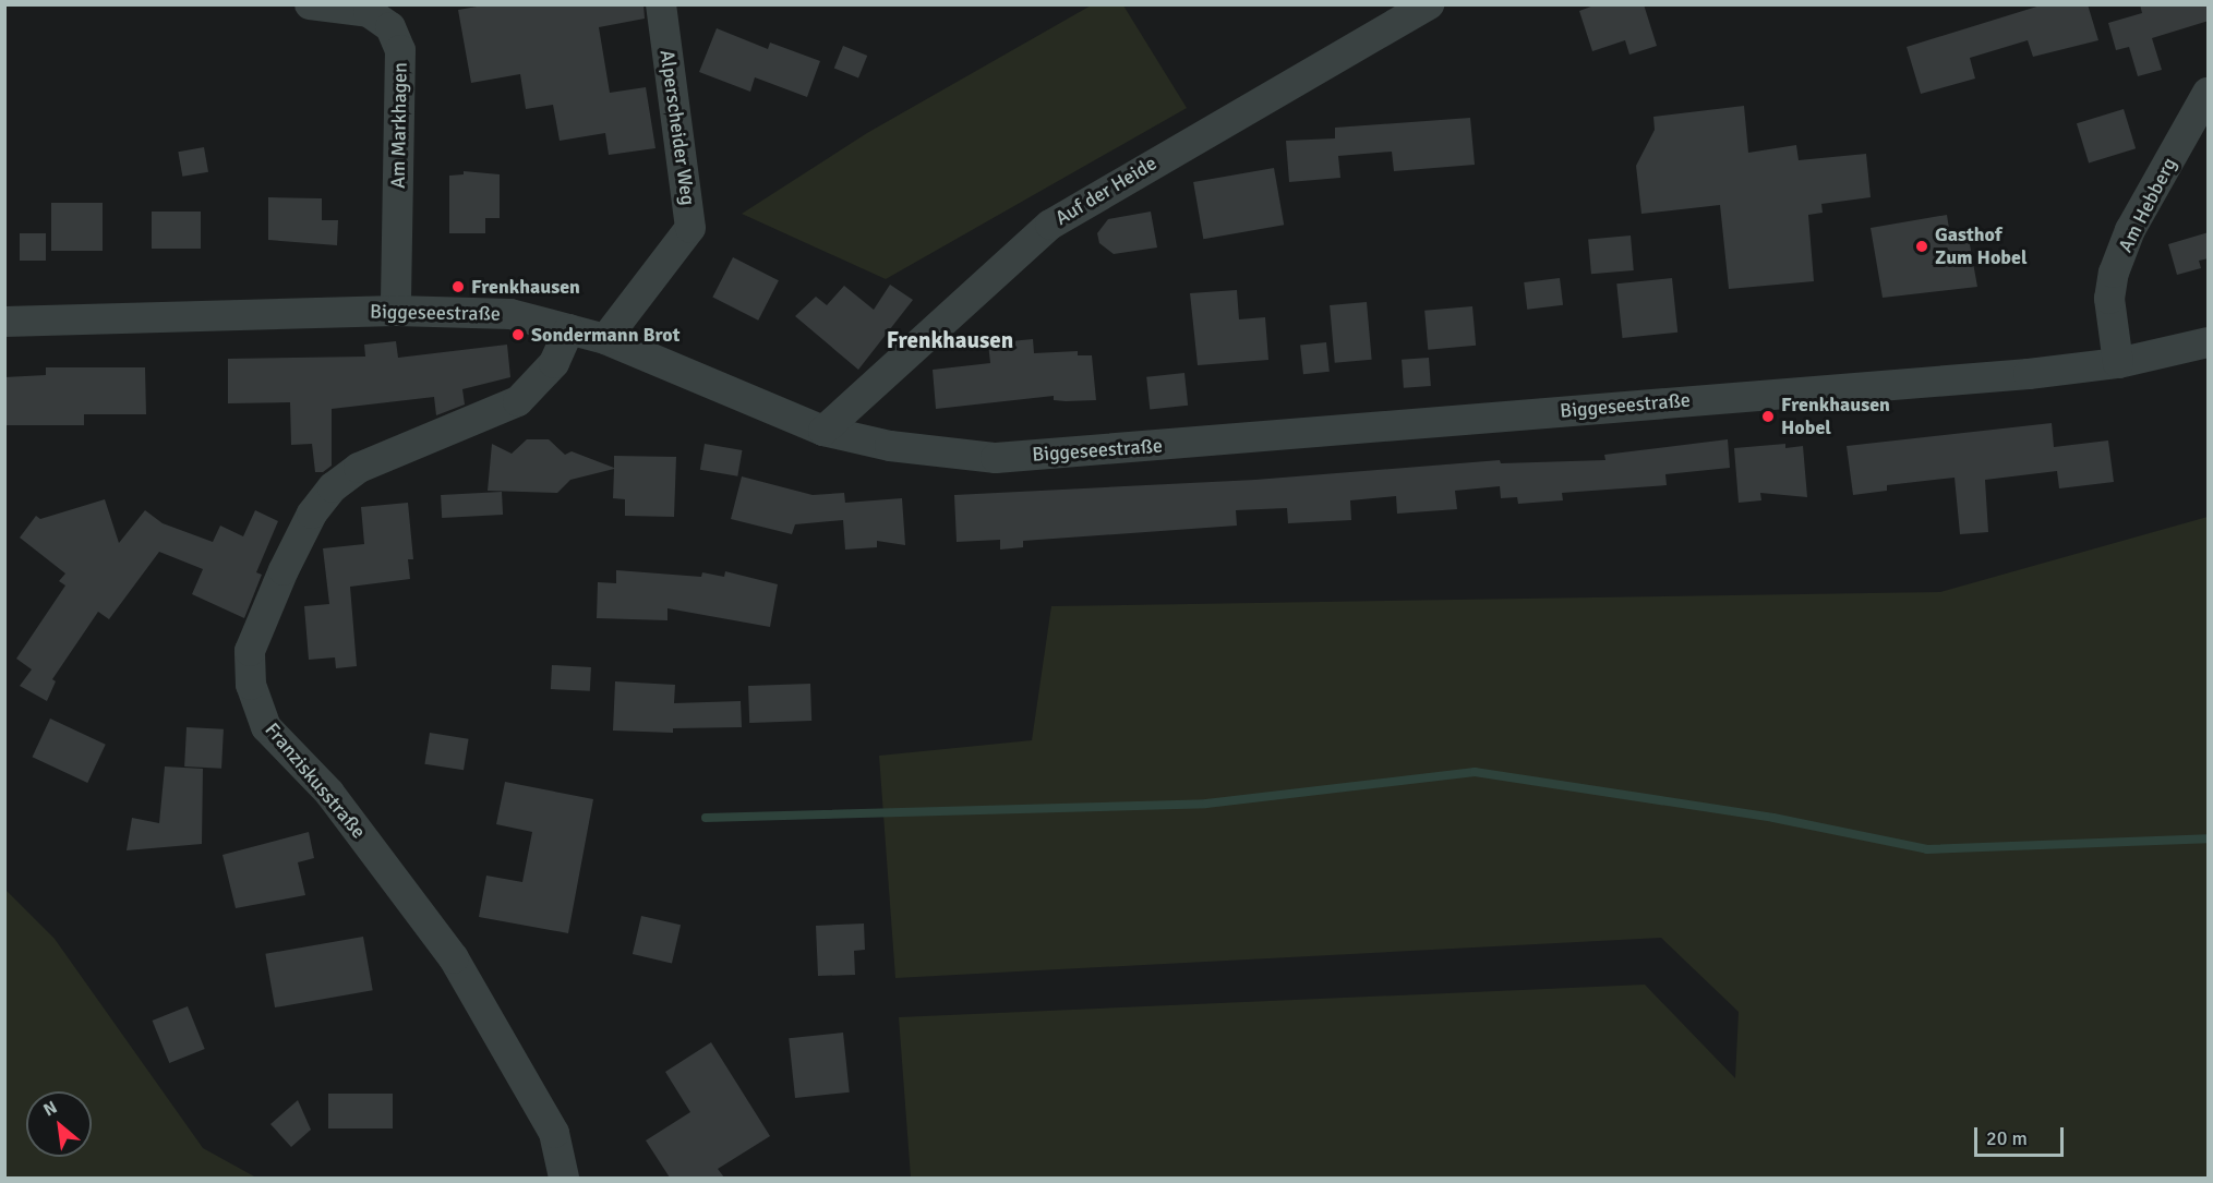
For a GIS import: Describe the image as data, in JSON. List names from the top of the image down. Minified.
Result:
{"streets":{"street":["Am Markhagen","Alperscheider Weg","Auf der Heide","Am Hebberg","Biggeseestraße","Franziskusstraße"]},"crossings":[["Am Markhagen","Biggeseestraße"],["Alperscheider Weg","Biggeseestraße"],["Auf der Heide","Biggeseestraße"],["Am Hebberg","Biggeseestraße"],["Biggeseestraße","Franziskusstraße"]],"districts":["Frenkhausen"],"places":["Gasthof Zum Hobel","Frenkhausen","Sondermann Brot","Frenkhausen Hobel"],"scale_bar":"20 m","north":"top left"}
